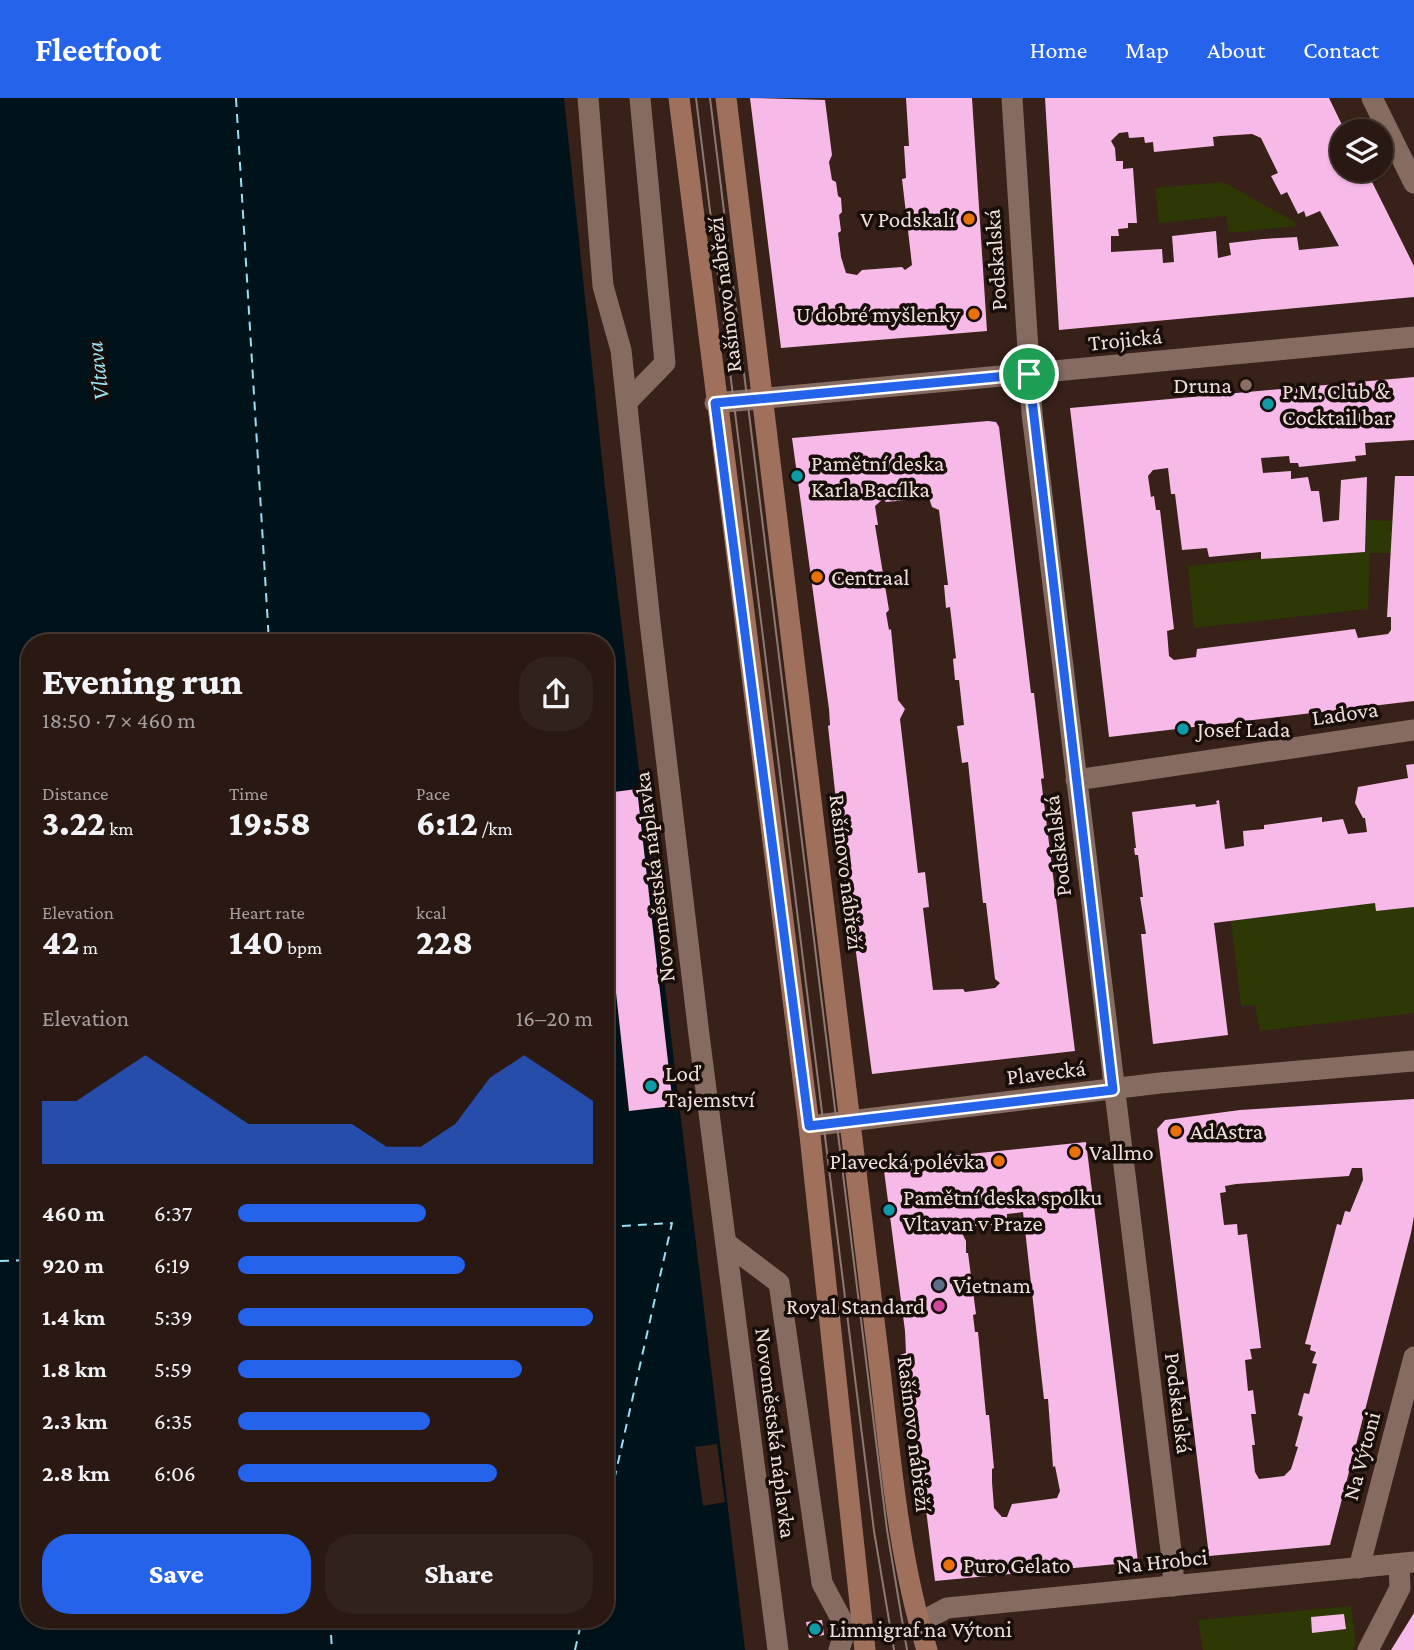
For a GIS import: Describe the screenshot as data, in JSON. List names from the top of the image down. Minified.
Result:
{"streets":{"main road":["Rašínovo nábřeží"],"street":["Podskalská","Trojická","Ladova","Novoměstská náplavka","Plavecká","Na Výtoni","Na Hrobci"]},"crossings":[["Podskalská","Trojická"],["Podskalská","Ladova"],["Podskalská","Plavecká"],["Podskalská","Na Hrobci"],["Rašínovo nábřeží","Trojická"],["Rašínovo nábřeží","Plavecká"],["Rašínovo nábřeží","Na Hrobci"],["Na Výtoni","Na Hrobci"]],"water":["Vltava"],"places":["V Podskalí","U dobré myšlenky","Druna","P.M. Club & Cocktail bar","Pamětní deska Karla Bacílka","Centraal","Josef Lada","Loď Tajemství","AdAstra","Vallmo","Plavecká polévka","Pamětní deska spolku Vltavan v Praze","Vietnam","Royal Standard","Puro Gelato","Limnigraf na Výtoni"],"page":{"header":"Fleetfoot","nav":["Home","Map","About","Contact"],"heading":["Evening run","18:50 · 7 × 460 m"],"stats":[["Distance","3.22 km"],["Time","19:58"],["Pace","6:12 /km"],["Elevation","42 m"],["Heart rate","140 bpm"],["kcal","228"]],"chart":["Elevation","16–20 m"],"list":[{"name":"460 m","note":"6:37"},{"name":"920 m","note":"6:19"},{"name":"1.4 km","note":"5:39"},{"name":"1.8 km","note":"5:59"},{"name":"2.3 km","note":"6:35"},{"name":"2.8 km","note":"6:06"}],"buttons":["Save","Share"]}}
